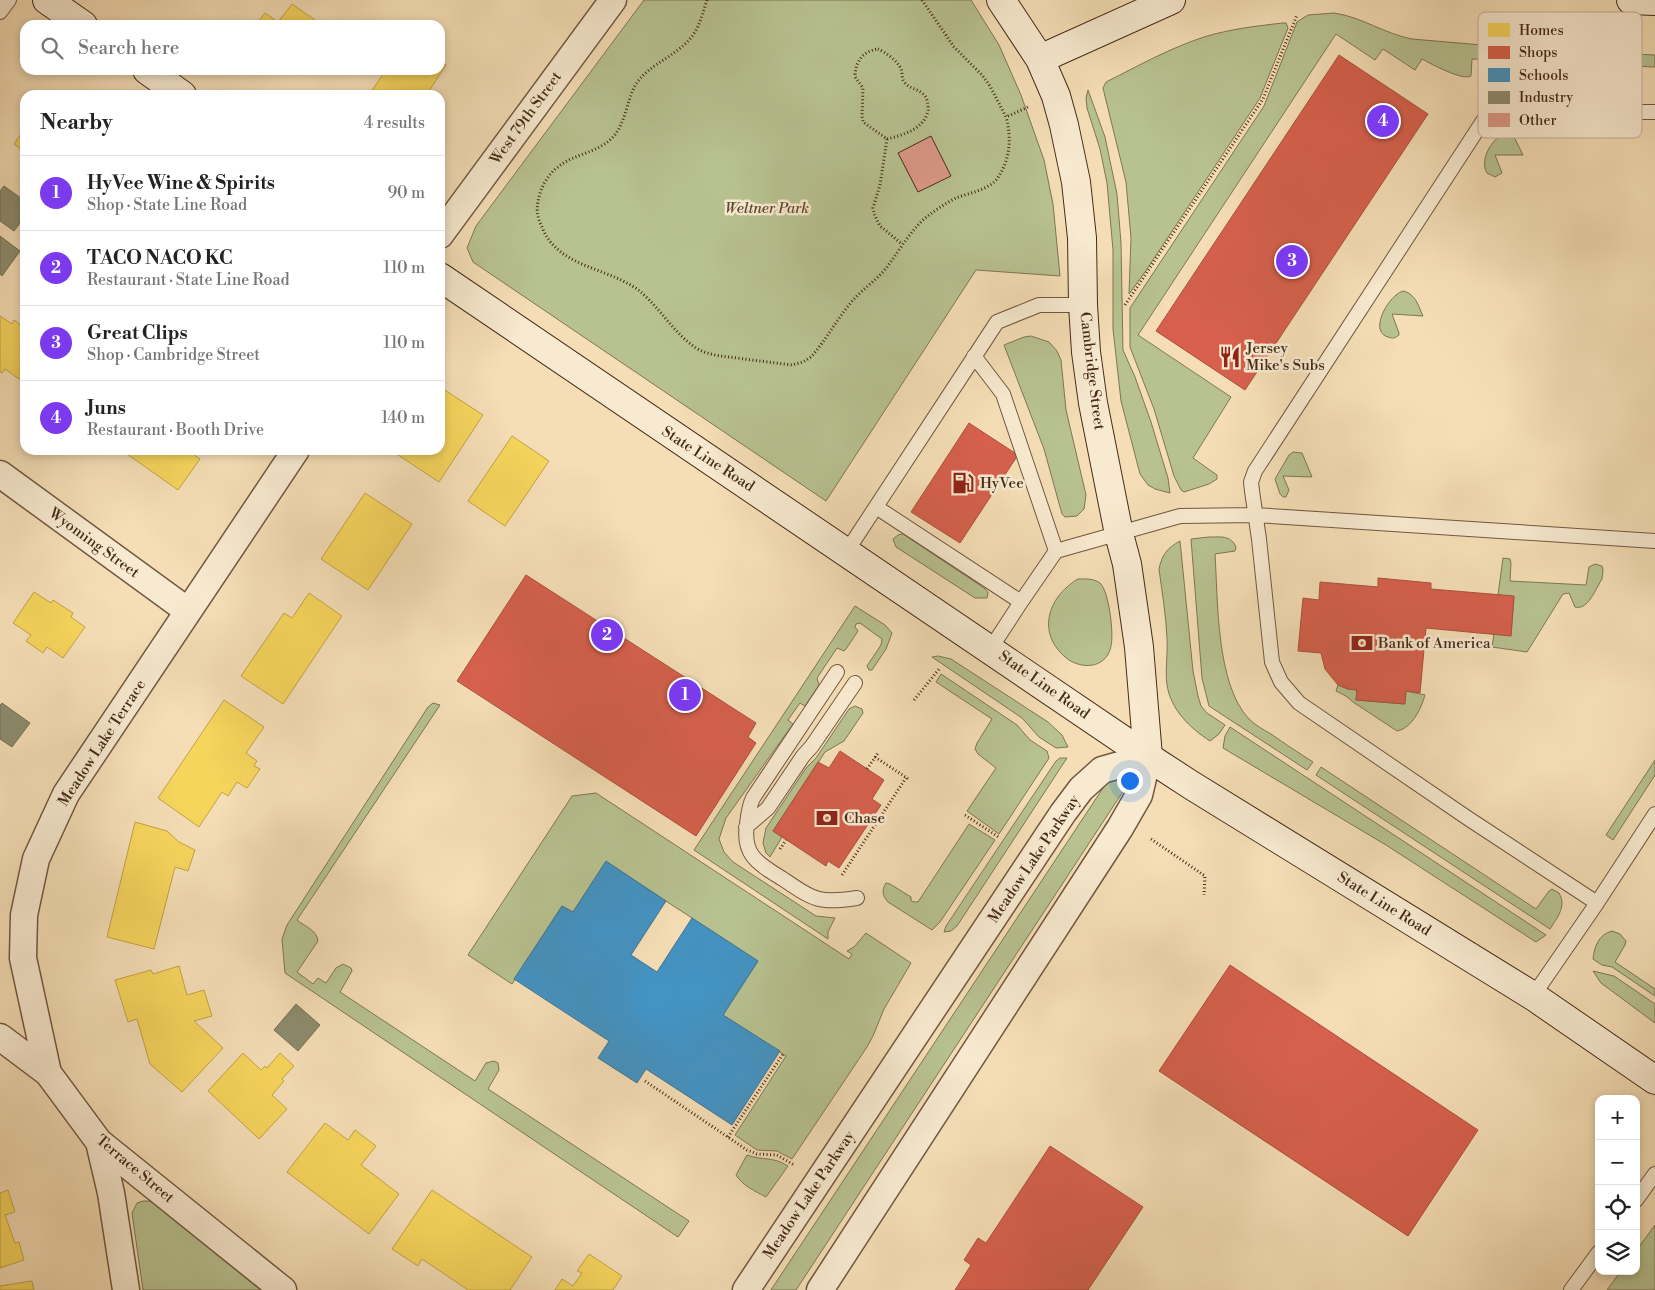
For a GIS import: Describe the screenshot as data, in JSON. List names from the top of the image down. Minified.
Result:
{"streets":{"main road":["Cambridge Street","State Line Road"],"street":["West 79th Street","Wyoming Street","Meadow Lake Terrace","Meadow Lake Parkway","Terrace Street"]},"crossings":[["Cambridge Street","State Line Road"],["Cambridge Street","Meadow Lake Parkway"],["State Line Road","Meadow Lake Parkway"],["Wyoming Street","Meadow Lake Terrace"],["Meadow Lake Terrace","Terrace Street"]],"parks":["Weltner Park"],"places":{"restaurant":["Jersey Mike's Subs"],"fuel station":["HyVee"],"bank":["Bank of America","Chase"]},"legend":["Homes","Shops","Schools","Industry","Other"],"page":{"search":"Search here","heading":["Nearby","4 results"],"pins":["4","3","2","1"],"list":[{"mark":"1","name":"HyVee Wine & Spirits","note":"Shop · State Line Road","value":"90 m"},{"mark":"2","name":"TACO NACO KC","note":"Restaurant · State Line Road","value":"110 m"},{"mark":"3","name":"Great Clips","note":"Shop · Cambridge Street","value":"110 m"},{"mark":"4","name":"Juns","note":"Restaurant · Booth Drive","value":"140 m"}],"map_buttons":["+","−"]}}
